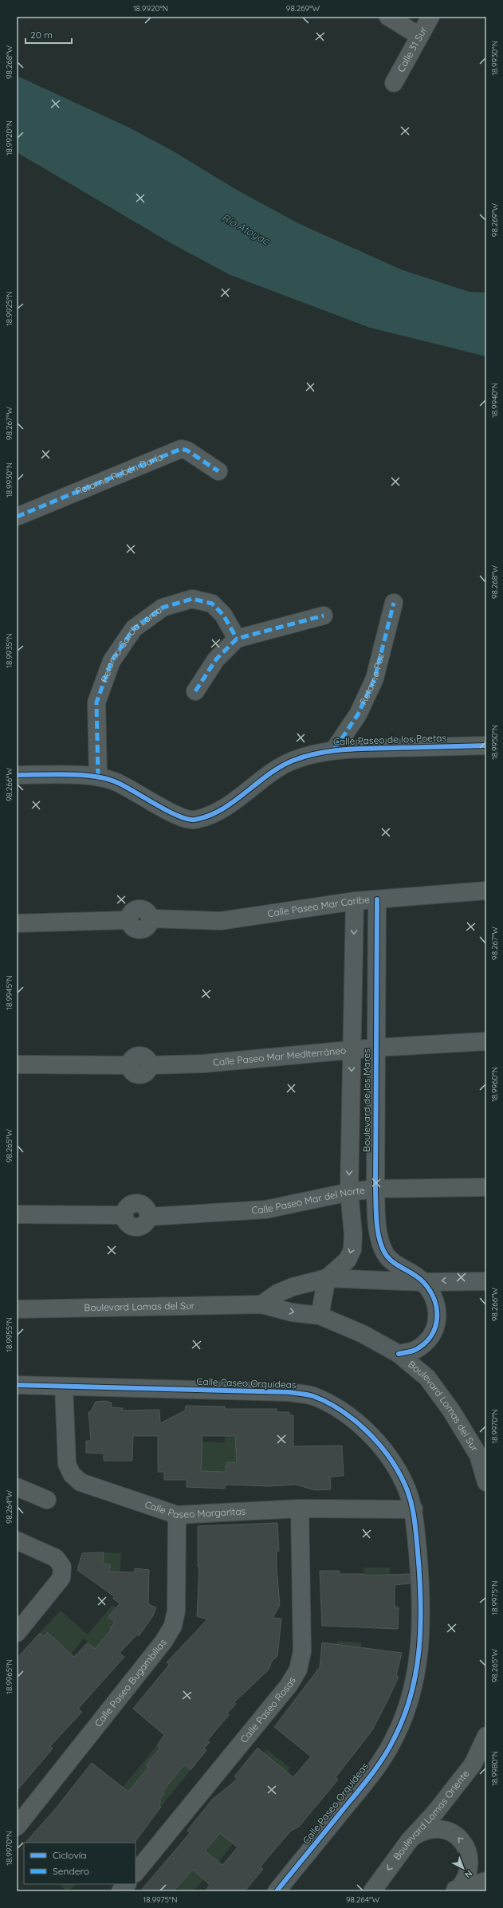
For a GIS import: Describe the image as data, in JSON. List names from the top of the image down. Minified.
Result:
{"streets":{"street":["Calle 31 Sur","Retorno Rubén Darío","Retorno García Lorca","Retorno Paz","Calle Paseo de los Poetas","Calle Paseo Mar Caribe","Calle Paseo Mar Mediterráneo","Boulevard de los Mares","Calle Paseo Mar del Norte","Boulevard Lomas del Sur","Calle Paseo Orquídeas","Calle Paseo Margaritas","Calle Paseo Bugambilias","Calle Paseo Rosas","Boulevard Lomas Oriente"]},"crossings":[["Retorno García Lorca","Calle Paseo de los Poetas"],["Retorno Paz","Calle Paseo de los Poetas"],["Calle Paseo Mar Caribe","Boulevard de los Mares"],["Calle Paseo Mar Mediterráneo","Boulevard de los Mares"],["Boulevard de los Mares","Calle Paseo Mar del Norte"],["Boulevard de los Mares","Boulevard Lomas del Sur"],["Calle Paseo Orquídeas","Calle Paseo Margaritas"],["Calle Paseo Margaritas","Calle Paseo Bugambilias"],["Calle Paseo Margaritas","Calle Paseo Rosas"]],"water":["Río Atoyac"],"legend":["Ciclovía","Sendero"],"scale_bar":"20 m","north":"bottom right","coordinates":["18.9920°N","98.269°W","18.9930°N","98.268°W","18.9925°N","18.9940°N","98.267°W","18.9935°N","18.9950°N","98.266°W","18.9945°N","18.9960°N","98.265°W","18.9955°N","18.9970°N","98.264°W","18.9975°N","18.9965°N","18.9980°N"]}
